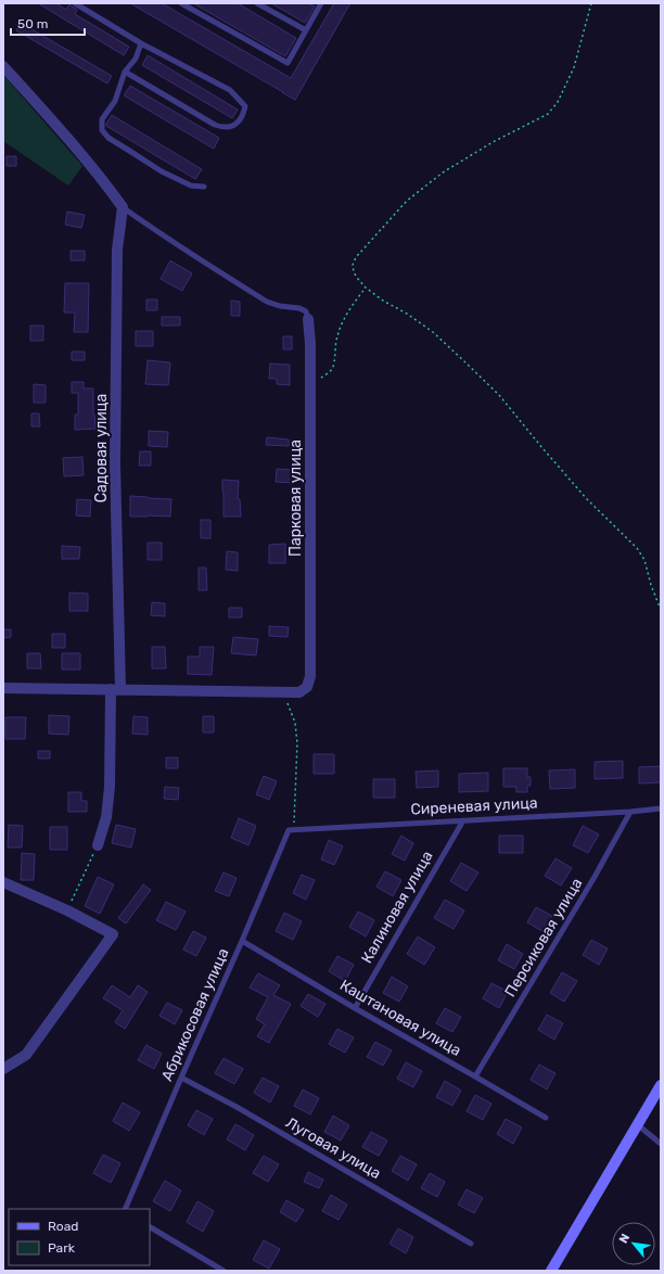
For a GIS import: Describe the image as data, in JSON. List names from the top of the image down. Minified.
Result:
{"streets":{"street":["Садовая улица","Парковая улица"],"lane":["Сиреневая улица","Калиновая улица","Персиковая улица","Абрикосовая улица","Каштановая улица","Луговая улица"]},"crossings":[["Сиреневая улица","Калиновая улица"],["Сиреневая улица","Персиковая улица"],["Сиреневая улица","Абрикосовая улица"],["Калиновая улица","Каштановая улица"],["Персиковая улица","Каштановая улица"],["Абрикосовая улица","Каштановая улица"],["Абрикосовая улица","Луговая улица"]],"legend":["Road","Park"],"scale_bar":"50 m","north":"top left"}
